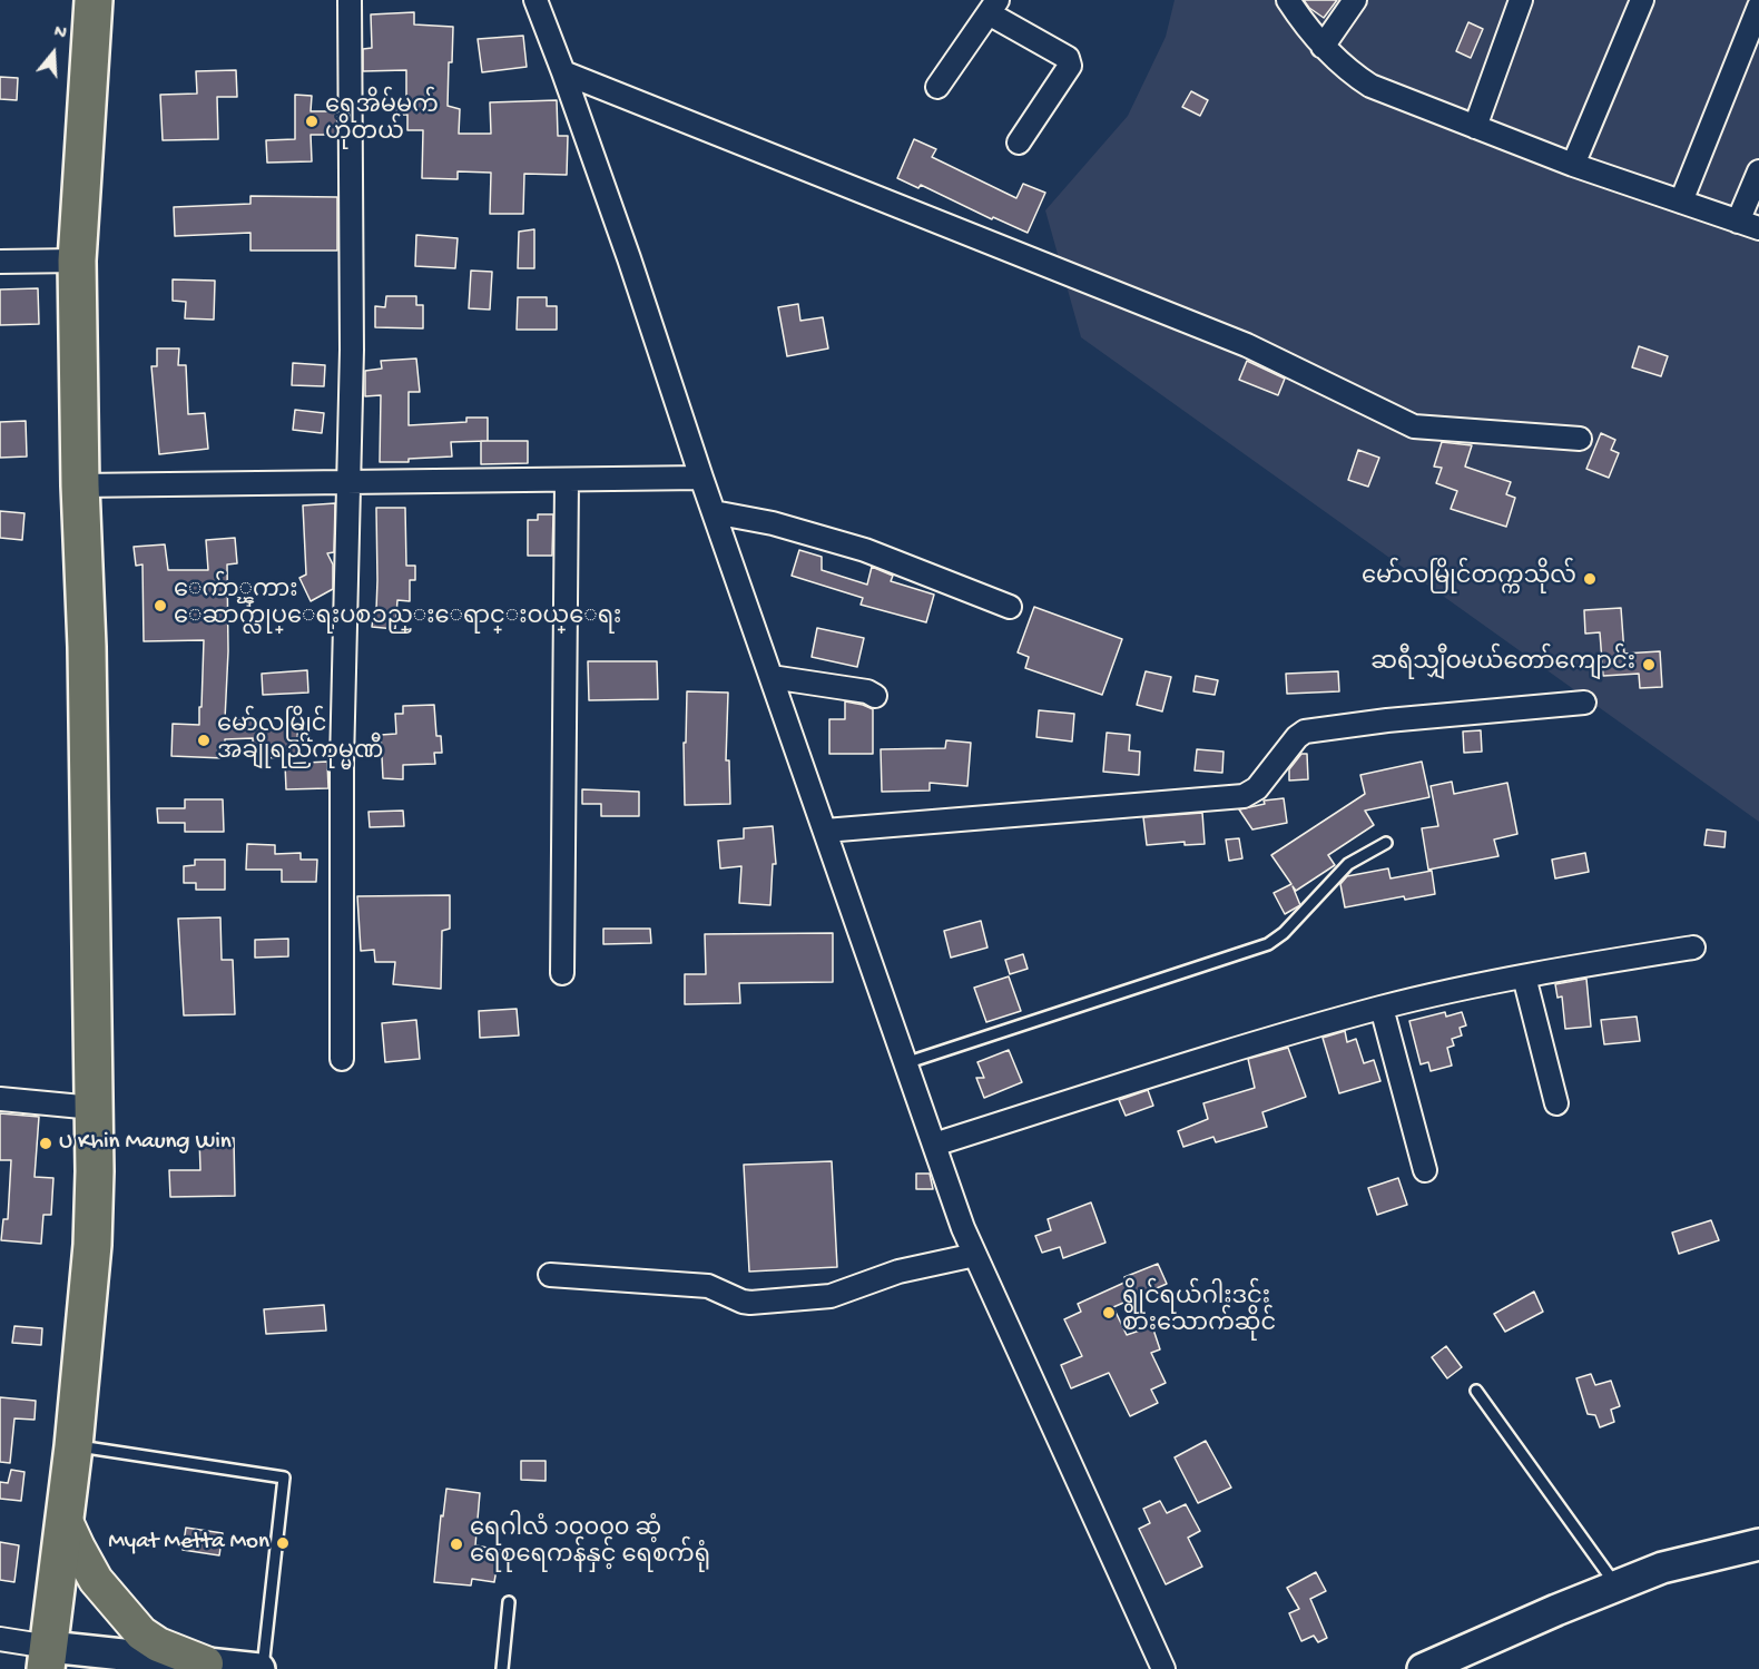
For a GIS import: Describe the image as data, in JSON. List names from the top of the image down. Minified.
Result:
{"places":["ရွှေအိမ်မက် ဟိုတယ်","မော်လမြိုင်တက္ကသိုလ်","ေက်ာ္ၾကား ေဆာက္လုပ္ေရးပစၥည္းေရာင္းဝယ္ေရး","ဆရီသျှီဝမယ်တော်ကျောင်း","မော်လမြိုင် အချိုရည်ကုမ္မဏီ","U Khin Maung Win","ရွိုင်ရယ်ဂါးဒင်း စားသောက်ဆိုင်","Myat Metta Mon","ရေဂါလံ ၁၀၀၀၀ ဆံ့ ရေစုရေကန်နှင့် ရေစက်ရုံ"],"north":"top"}
